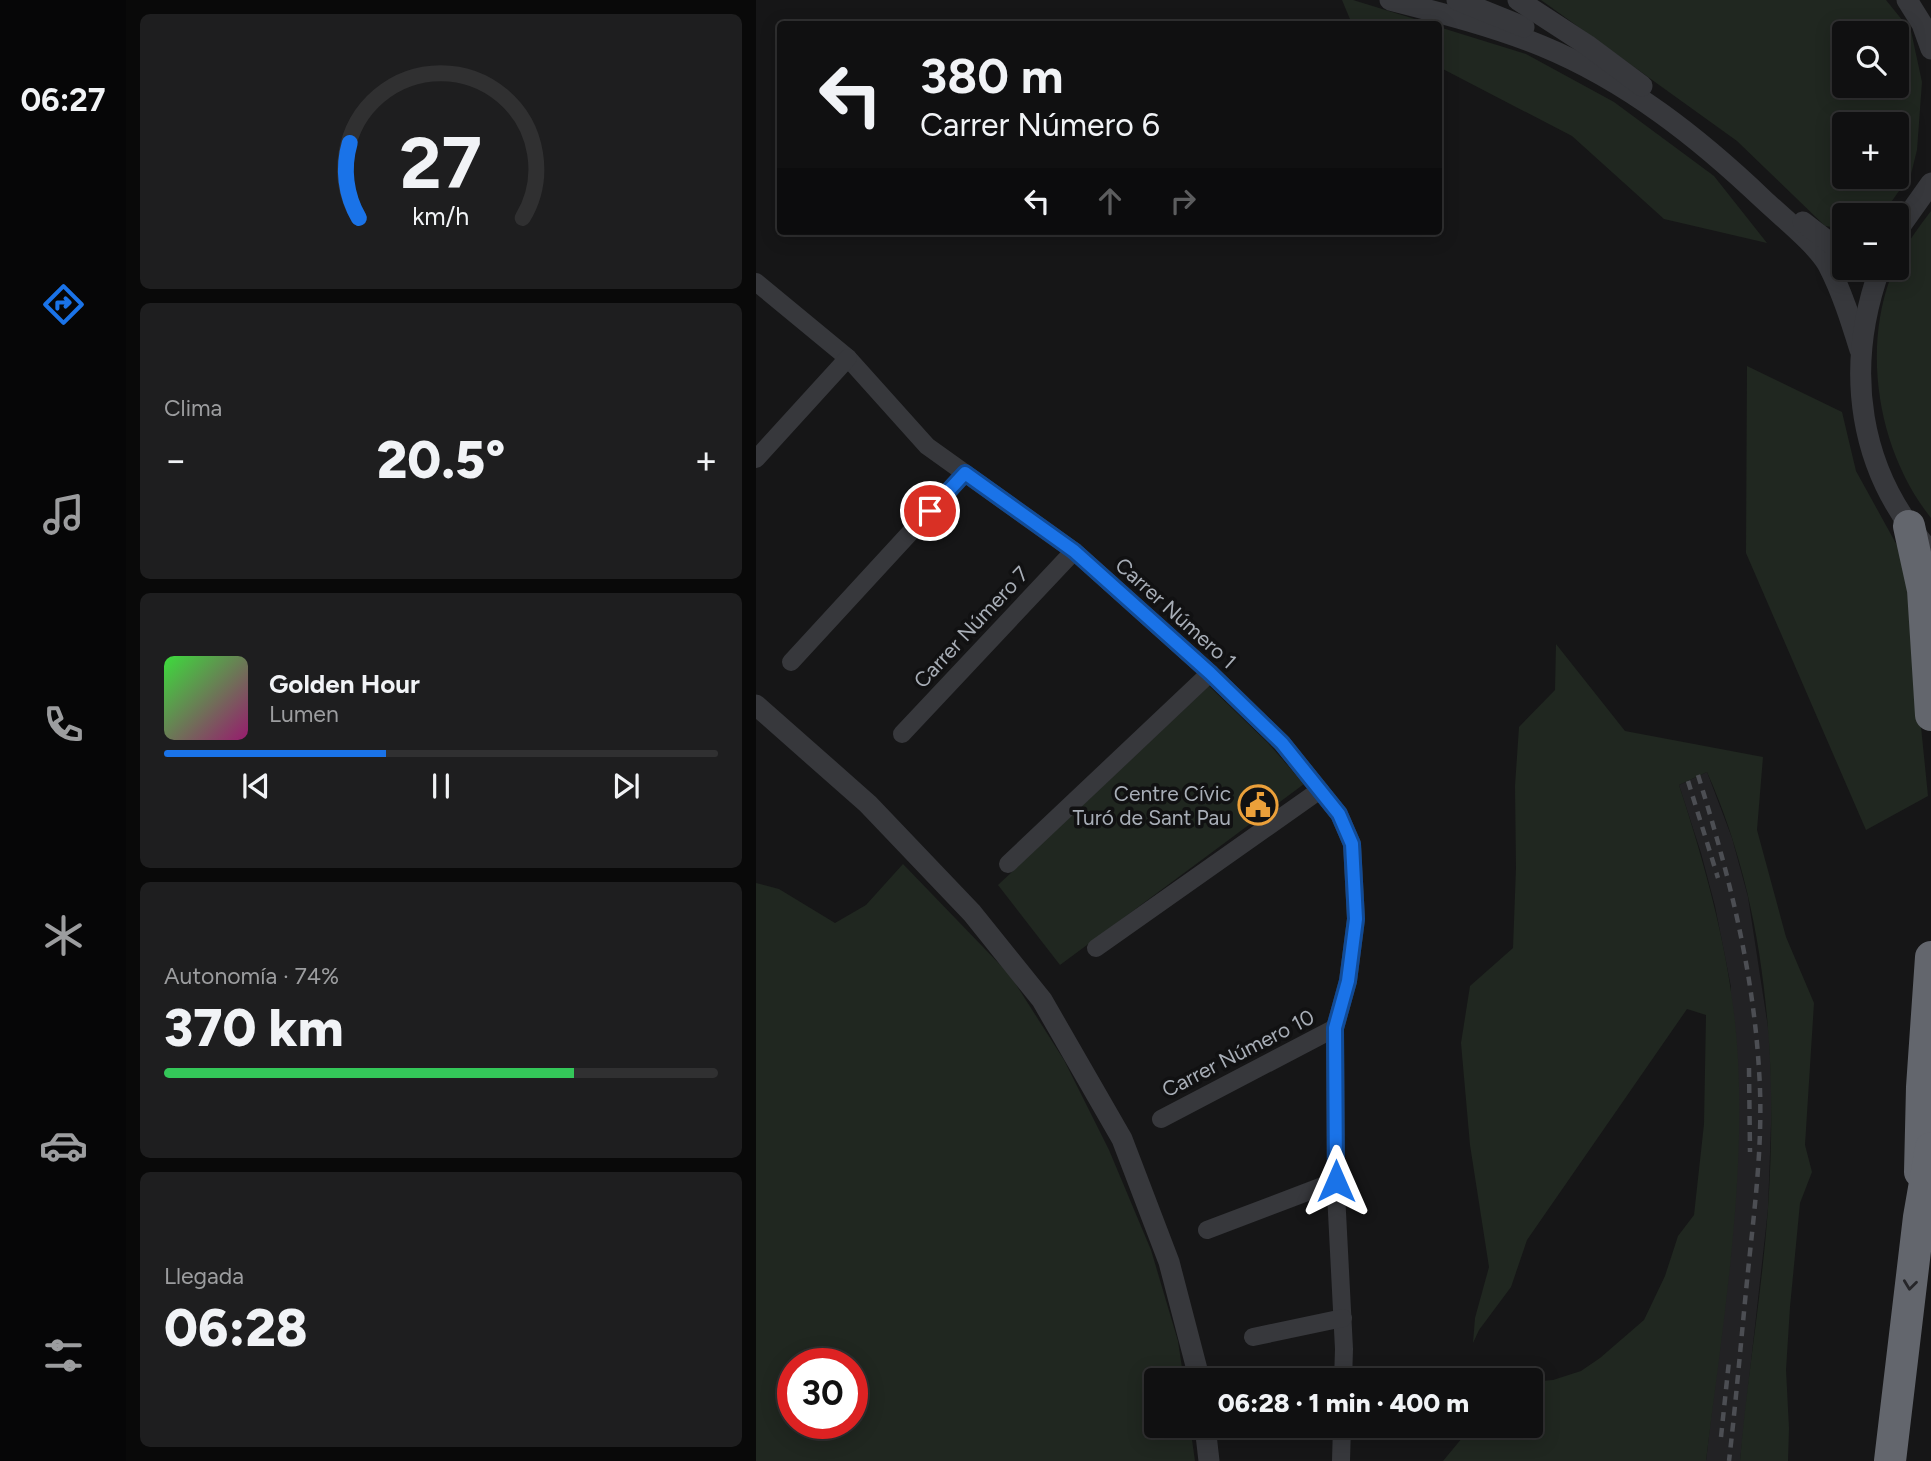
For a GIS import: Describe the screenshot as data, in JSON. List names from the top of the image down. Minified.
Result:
{"streets":{"street":["Carrer Número 1","Carrer Número 7","Carrer Número 10"]},"crossings":[["Carrer Número 1","Carrer Número 7"],["Carrer Número 1","Carrer Número 10"]],"places":{"public building":["Centre Cívic Turó de Sant Pau"]},"page":{"tabs":"06:27","map_buttons":["+","−"],"turn":["380 m","Carrer Número 6"],"tile":["Clima",["Autonomía · 74%","370 km"],["Llegada","06:28"]],"heat":["−","20.5°","+"],"song":["Golden Hour","Lumen"],"limit":"30","trip":"06:28 · 1 min · 400 m","gauge":["27","km/h"]}}
